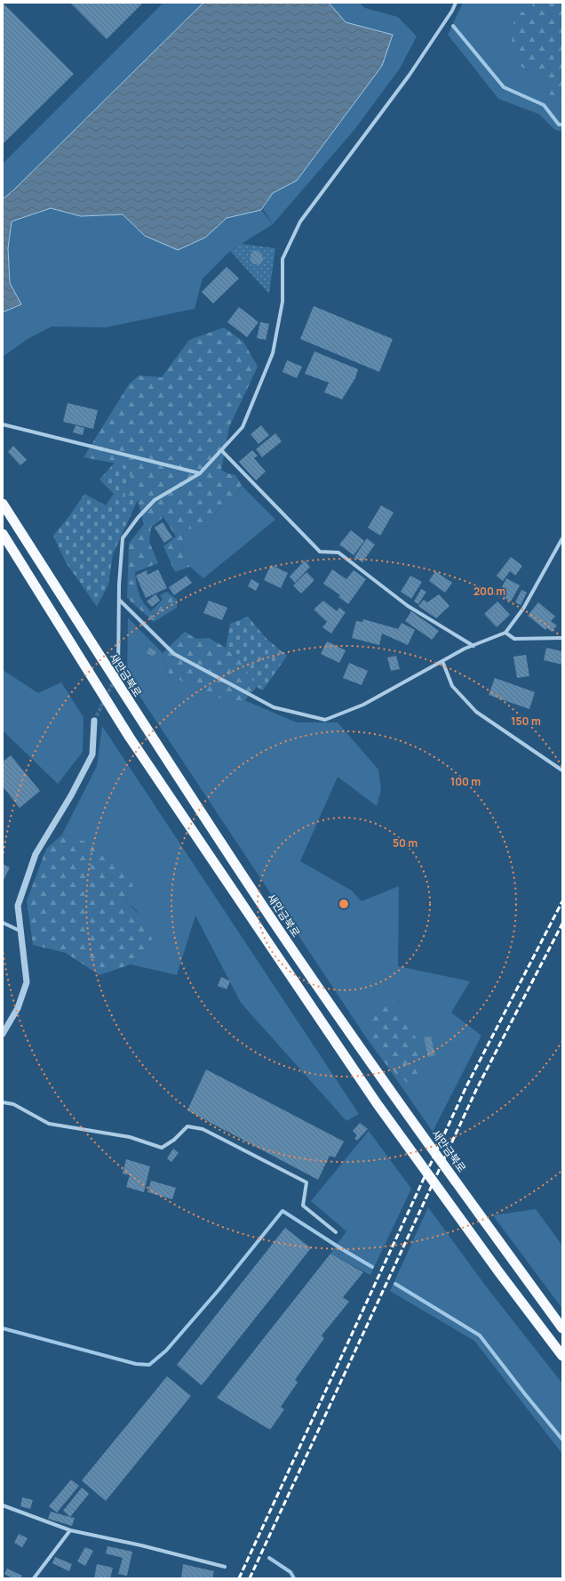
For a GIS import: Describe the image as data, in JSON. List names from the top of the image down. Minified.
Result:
{"streets":{"highway":["새만금북로"]},"rings":["200 m","150 m","100 m","50 m"]}
